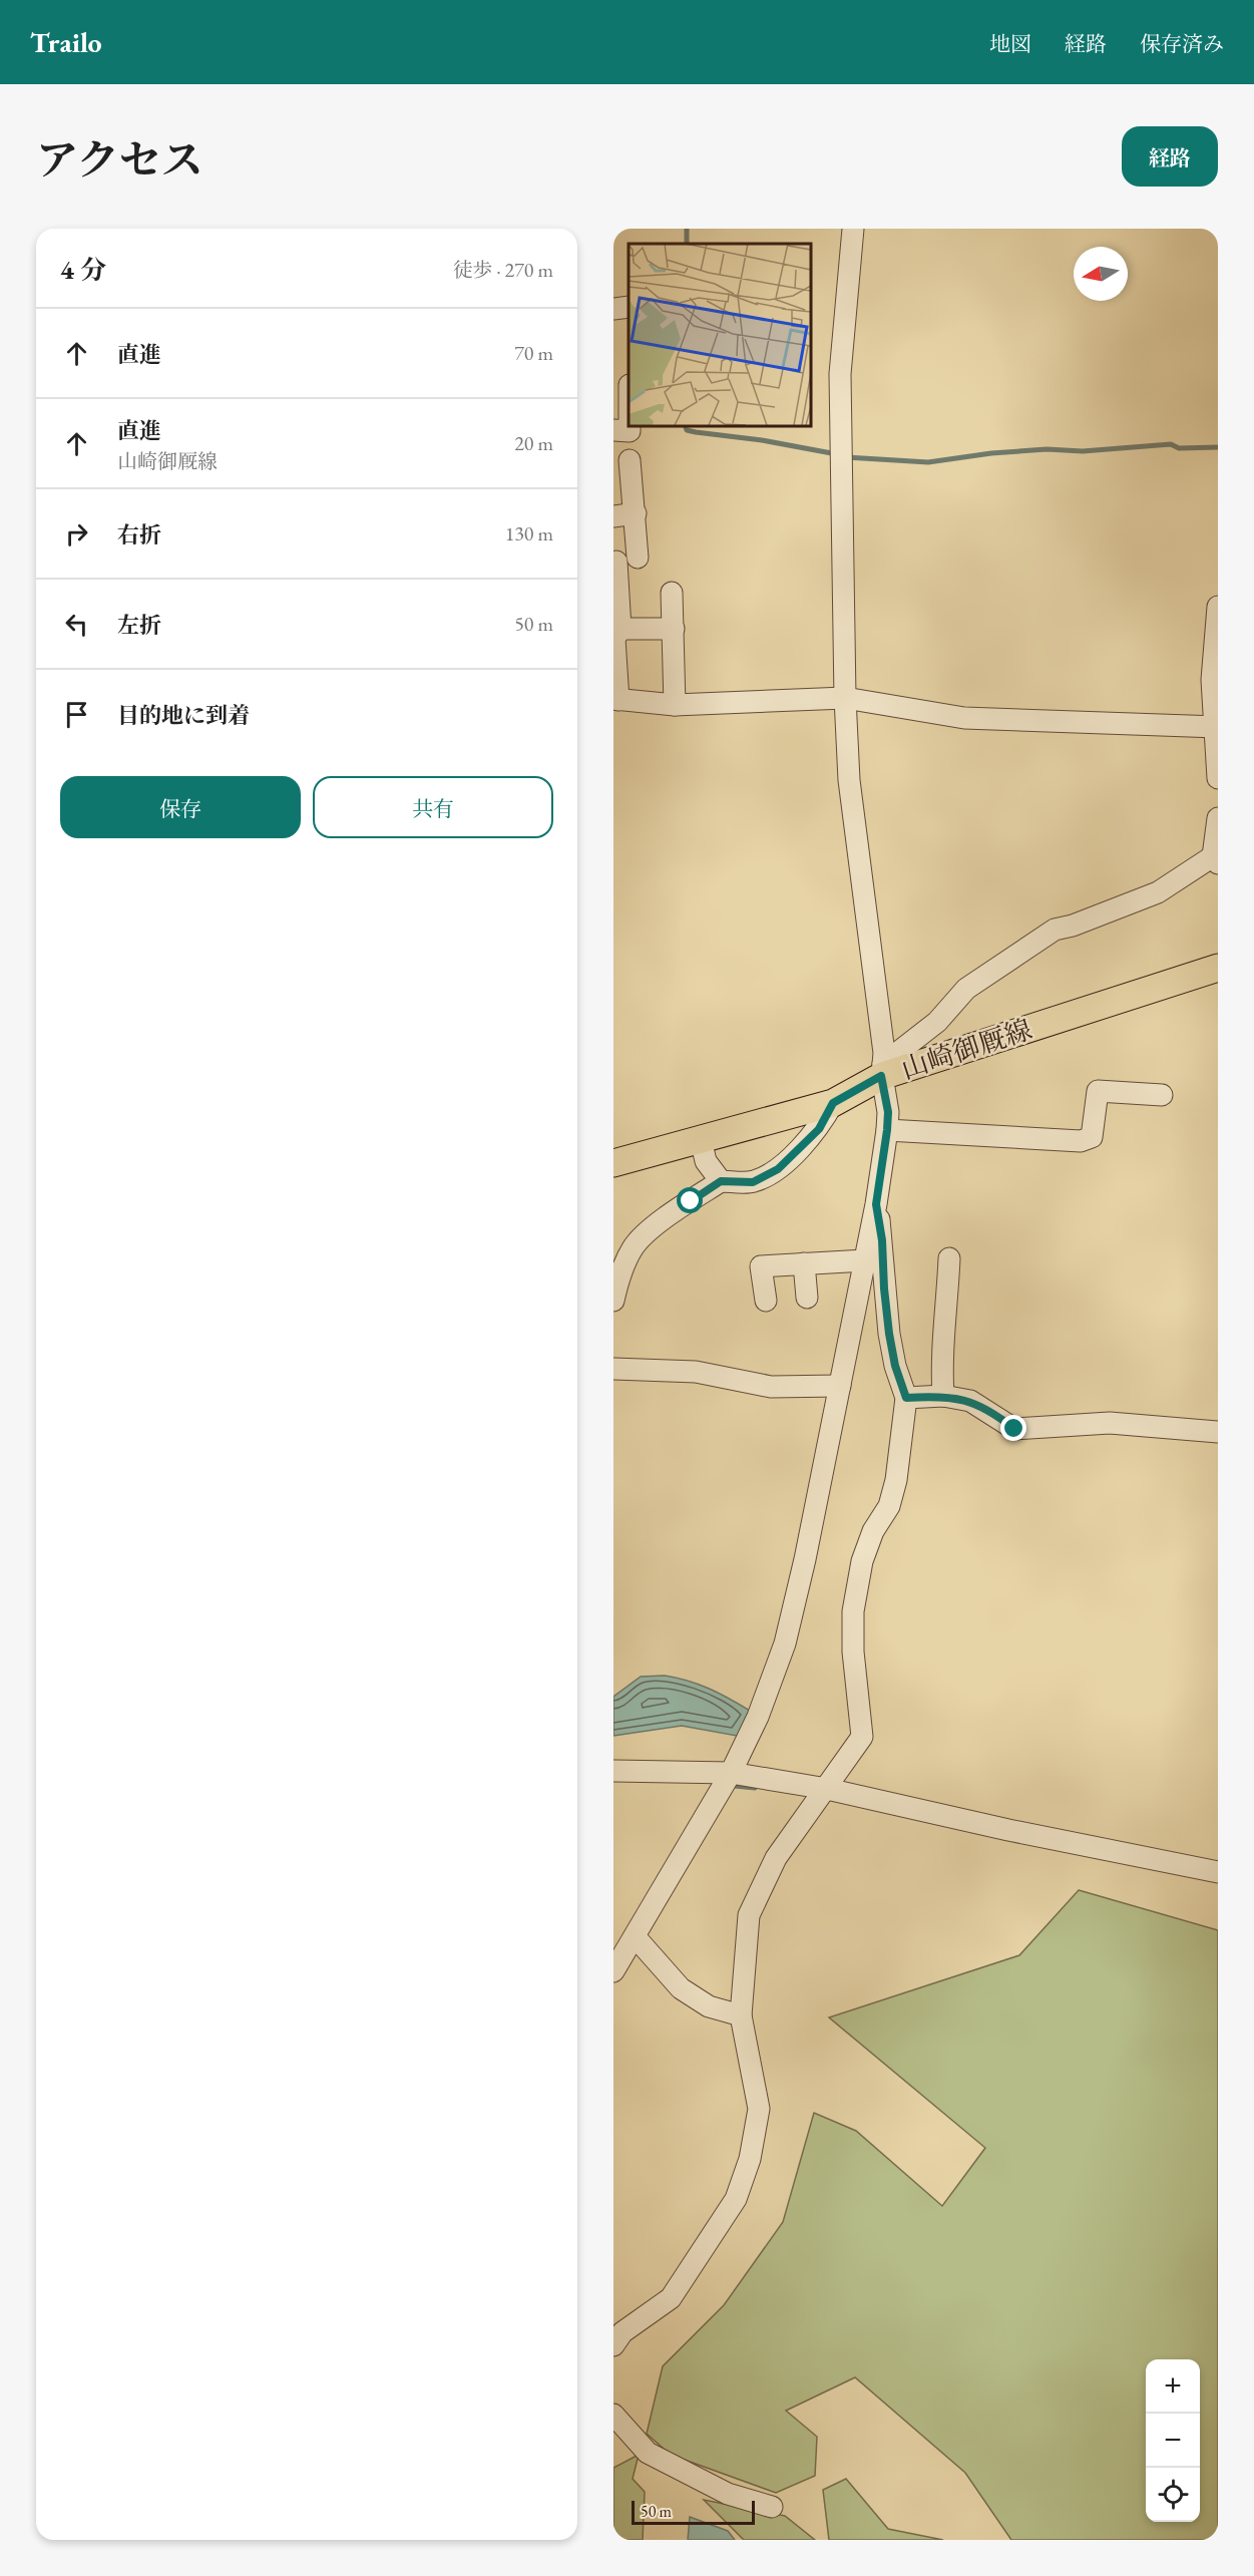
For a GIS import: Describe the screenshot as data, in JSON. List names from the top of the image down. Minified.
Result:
{"streets":{"main road":["山崎御厩線"]},"scale_bar":"50 m","north":"left","page":{"header":"Trailo","nav":["地図","経路","保存済み"],"title":"アクセス","buttons":["経路",["保存","共有"]],"heading":["4 分","徒歩 · 270 m"],"list":[["直進","70 m"],["直進","山崎御厩線","20 m"],["右折","130 m"],["左折","50 m"],"目的地に到着"],"map_buttons":["+","−"],"scale":"50 m"}}
